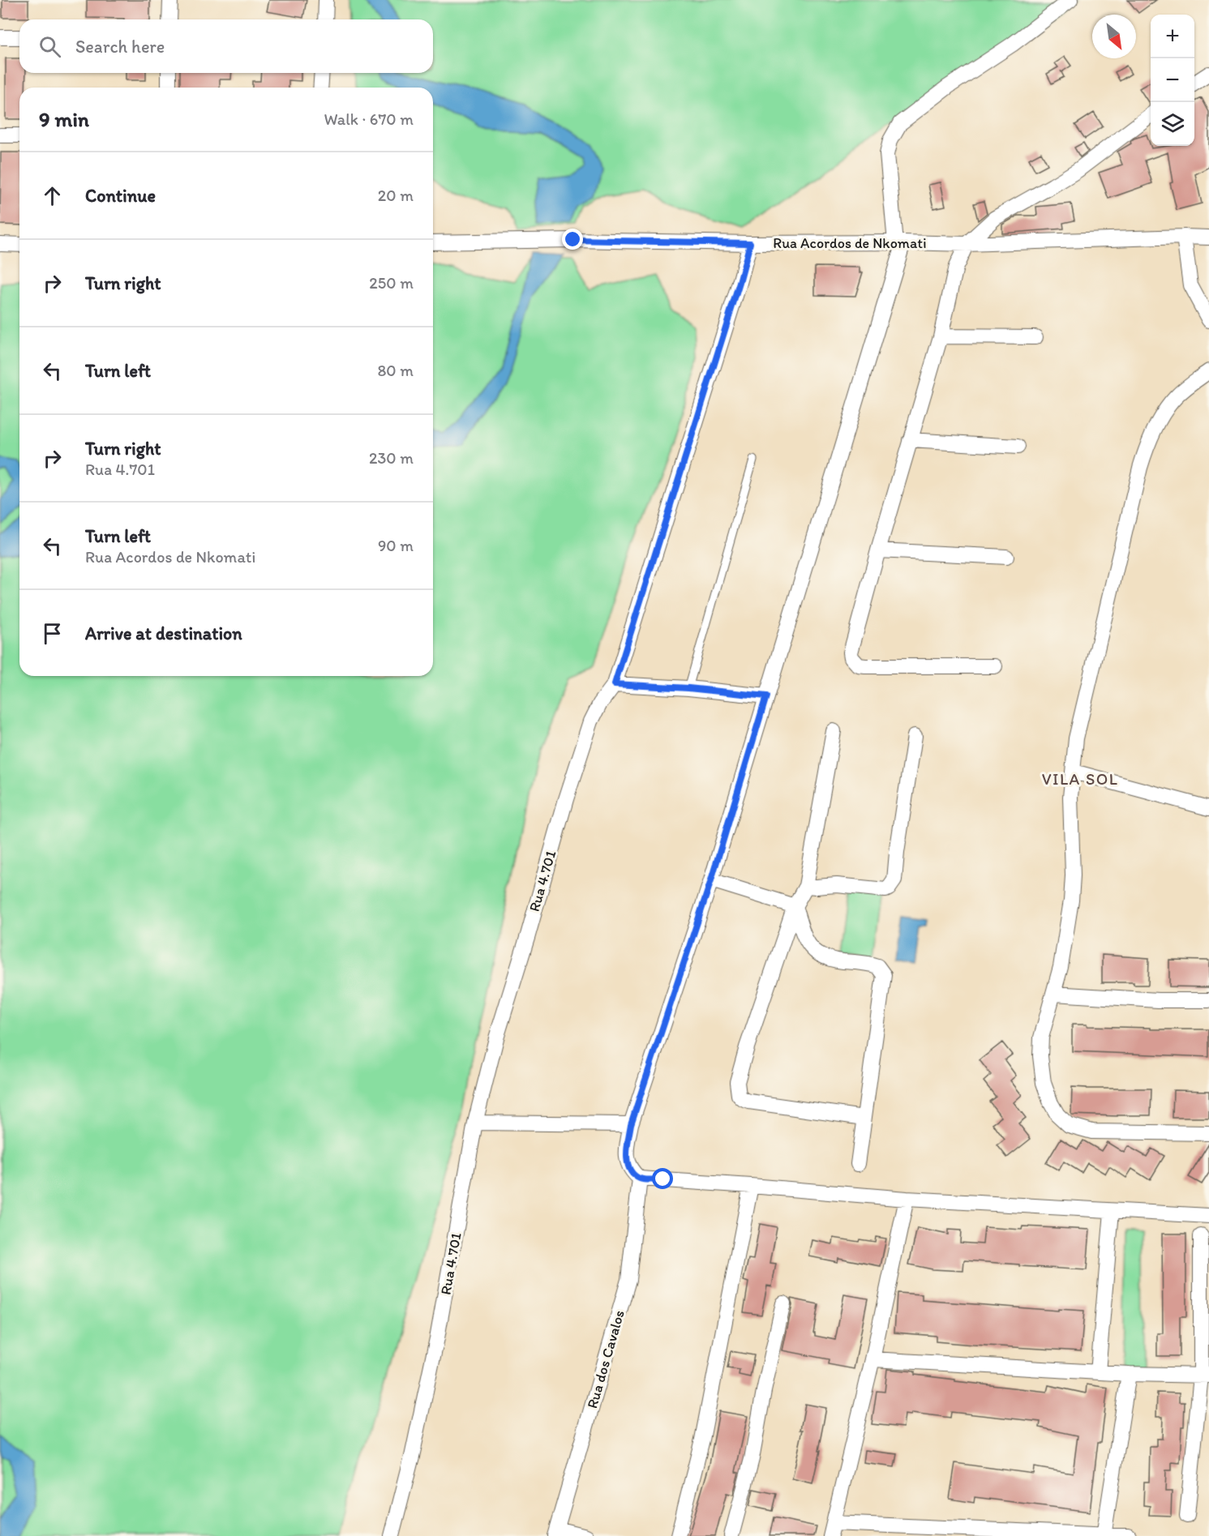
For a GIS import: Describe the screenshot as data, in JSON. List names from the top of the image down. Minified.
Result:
{"streets":{"street":["Rua Acordos de Nkomati","Rua 4.701","Rua dos Cavalos"]},"crossings":[["Rua Acordos de Nkomati","Rua 4.701"]],"districts":["VILA SOL"],"north":"bottom right","page":{"map_buttons":["+","−"],"search":"Search here","heading":["9 min","Walk · 670 m"],"list":[["Continue","20 m"],["Turn right","250 m"],["Turn left","80 m"],["Turn right","Rua 4.701","230 m"],["Turn left","Rua Acordos de Nkomati","90 m"],"Arrive at destination"]}}
